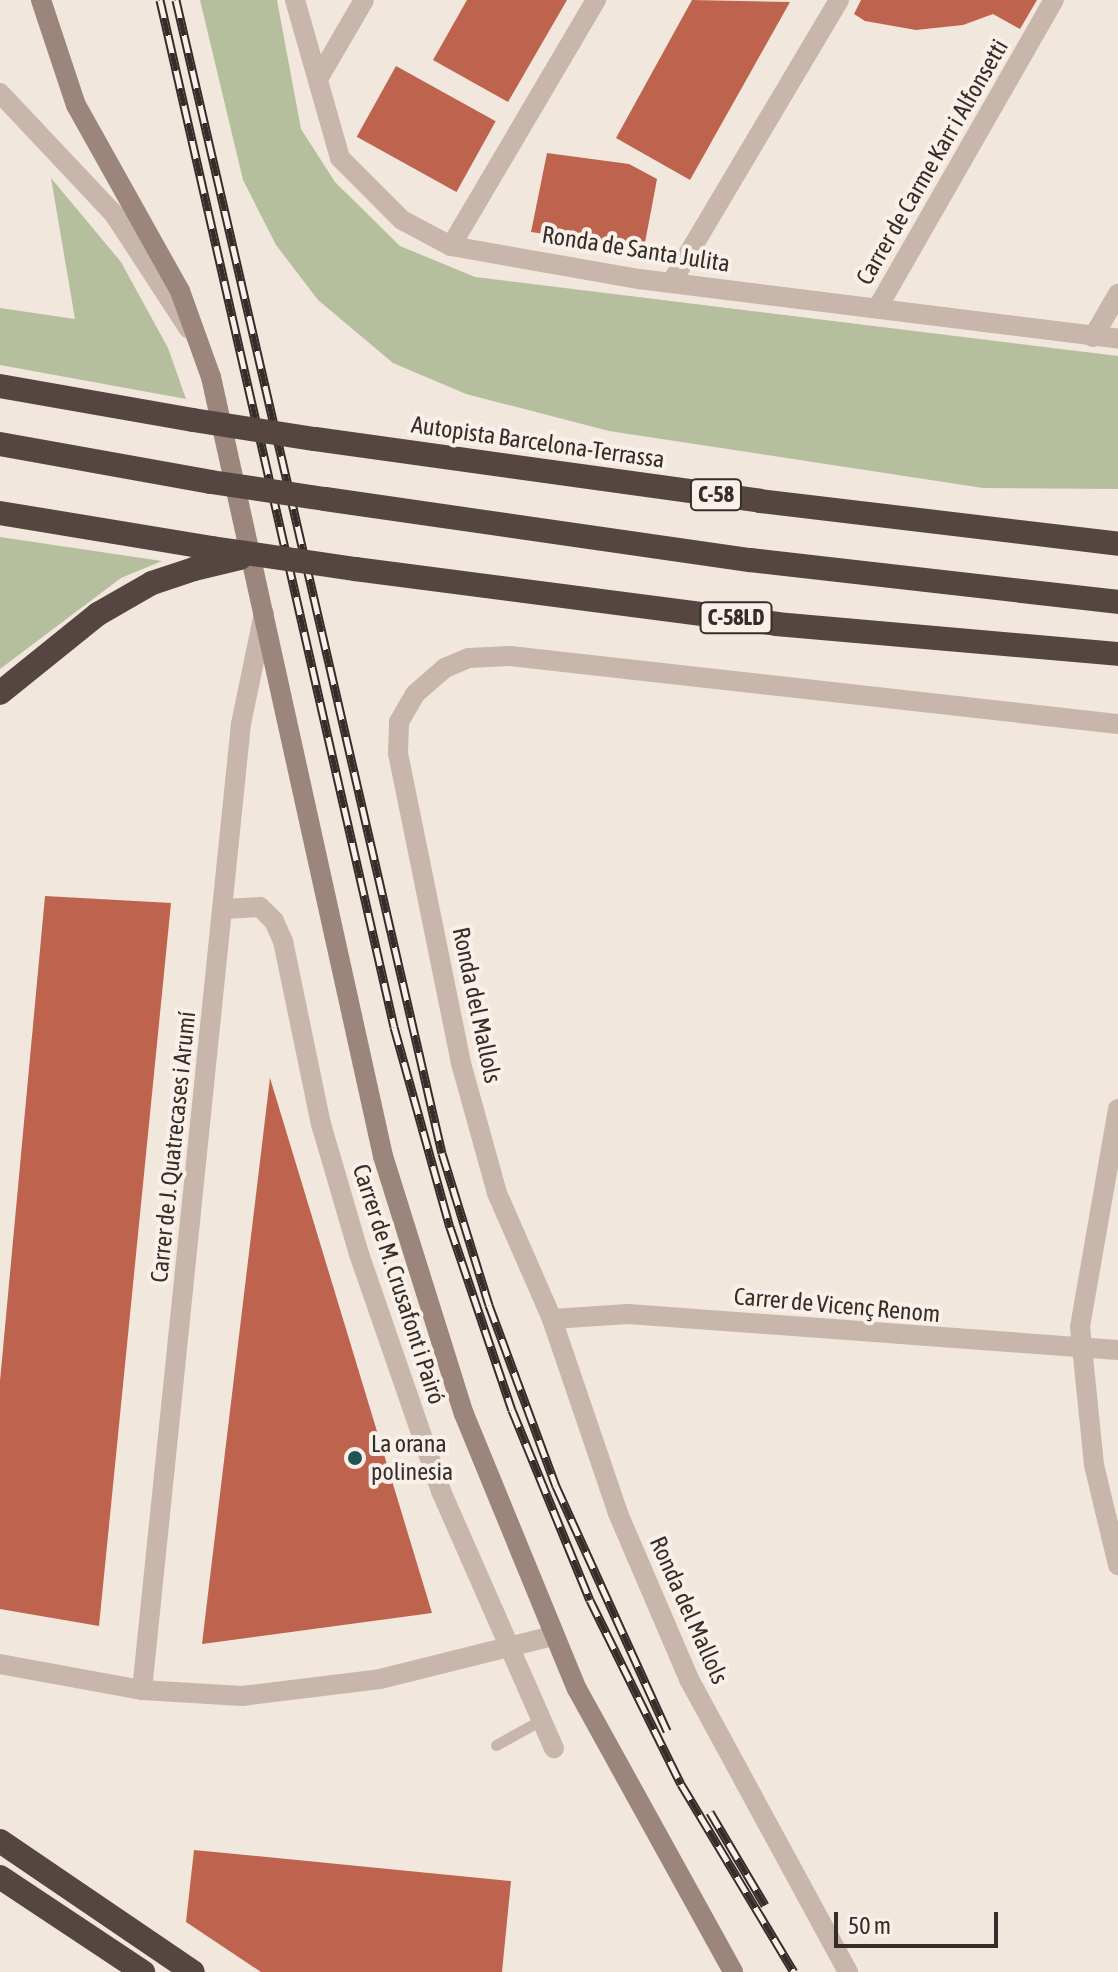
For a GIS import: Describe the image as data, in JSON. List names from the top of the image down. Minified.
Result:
{"streets":{"highway":["Autopista Barcelona-Terrassa","C-58","C-58LD"],"street":["Carrer de Carme Karr i Alfonsetti","Ronda de Santa Julita","Ronda del Mallols","Carrer de J. Quatrecases i Arumí","Carrer de M. Crusafont i Pairó","Carrer de Vicenç Renom"]},"crossings":[["Carrer de Carme Karr i Alfonsetti","Ronda de Santa Julita"],["Ronda del Mallols","Carrer de Vicenç Renom"],["Carrer de J. Quatrecases i Arumí","Carrer de M. Crusafont i Pairó"]],"places":["La orana polinesia"],"scale_bar":"50 m"}
